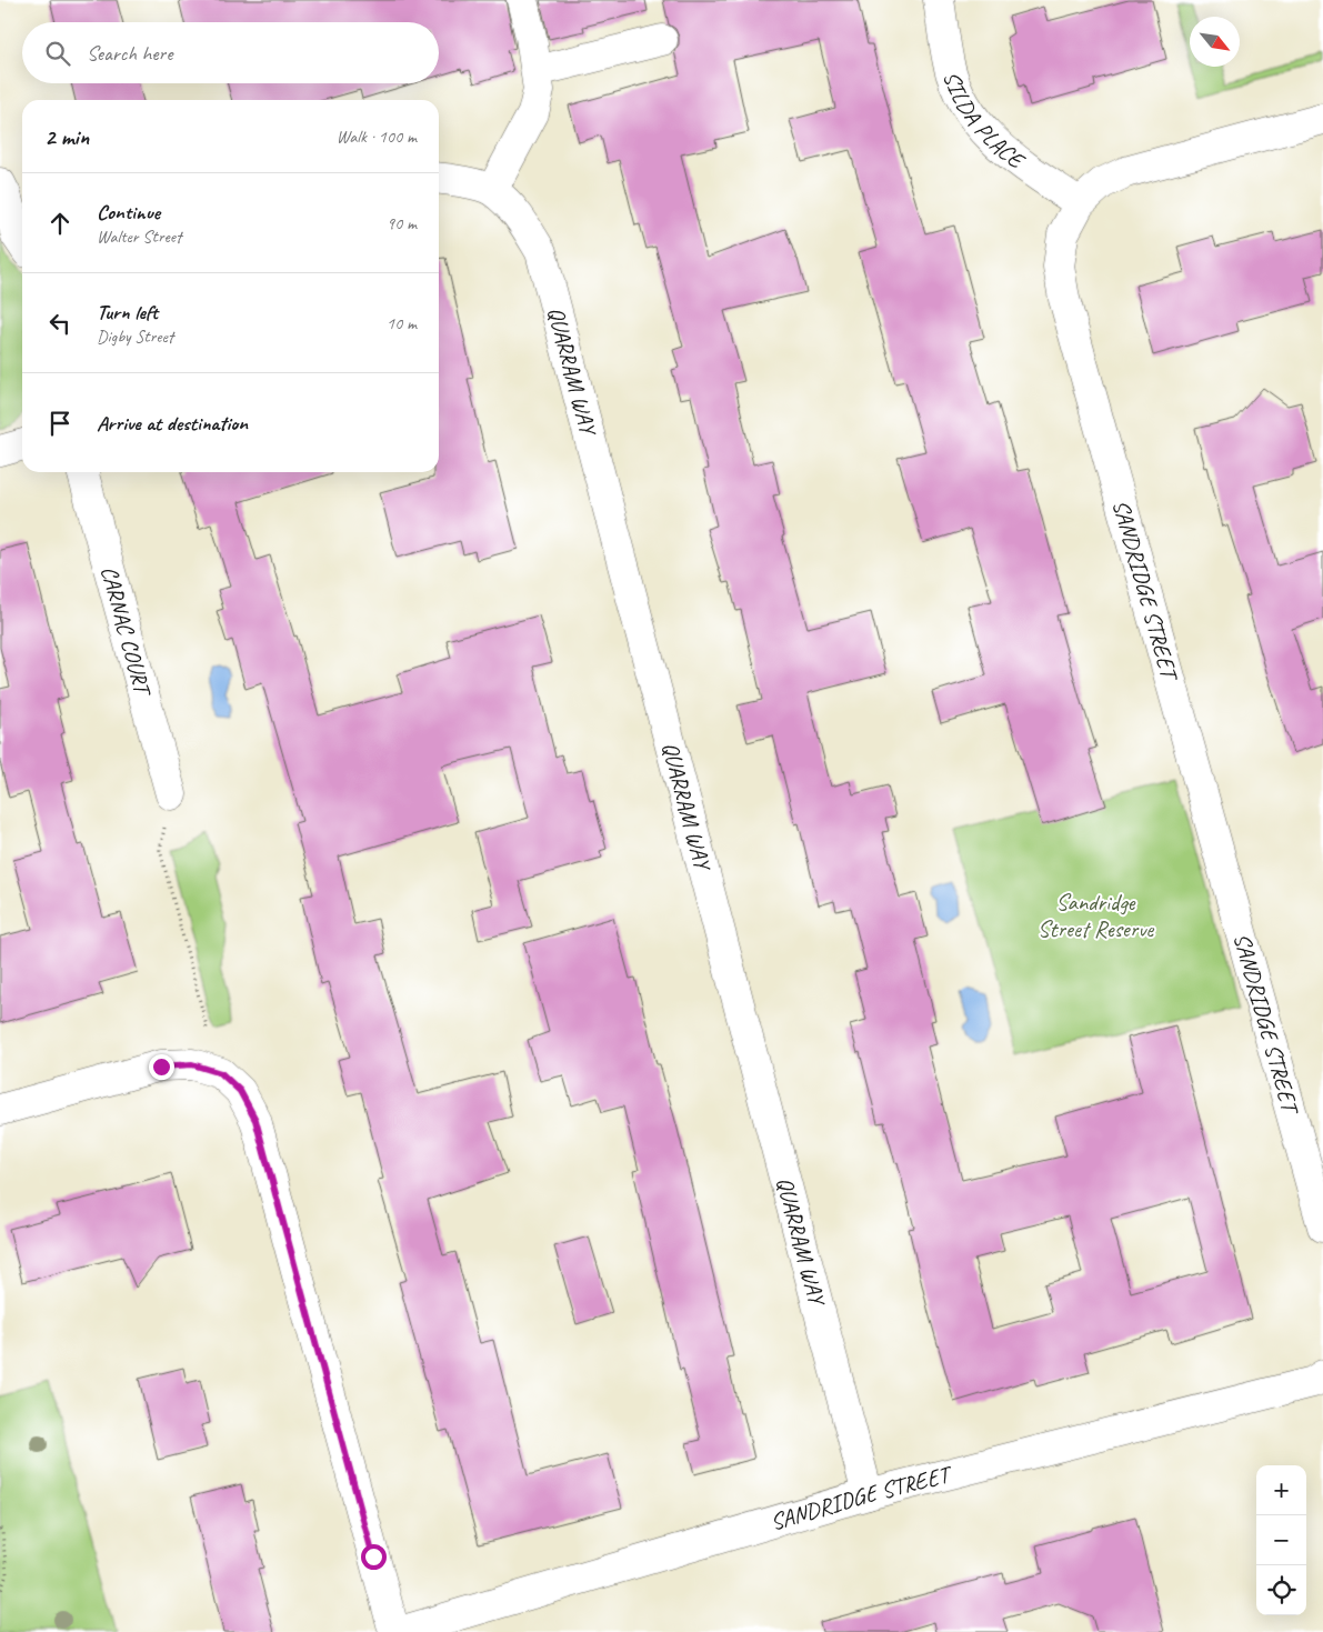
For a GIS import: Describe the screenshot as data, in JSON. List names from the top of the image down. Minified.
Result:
{"streets":{"street":["SILDA PLACE","QUARRAM WAY","SANDRIDGE STREET","CARNAC COURT"]},"crossings":[["SILDA PLACE","SANDRIDGE STREET"],["QUARRAM WAY","SANDRIDGE STREET"]],"parks":["Sandridge Street Reserve"],"north":"bottom right","page":{"search":"Search here","heading":["2 min","Walk · 100 m"],"list":[["Continue","Walter Street","90 m"],["Turn left","Digby Street","10 m"],"Arrive at destination"],"map_buttons":["+","−"]}}
